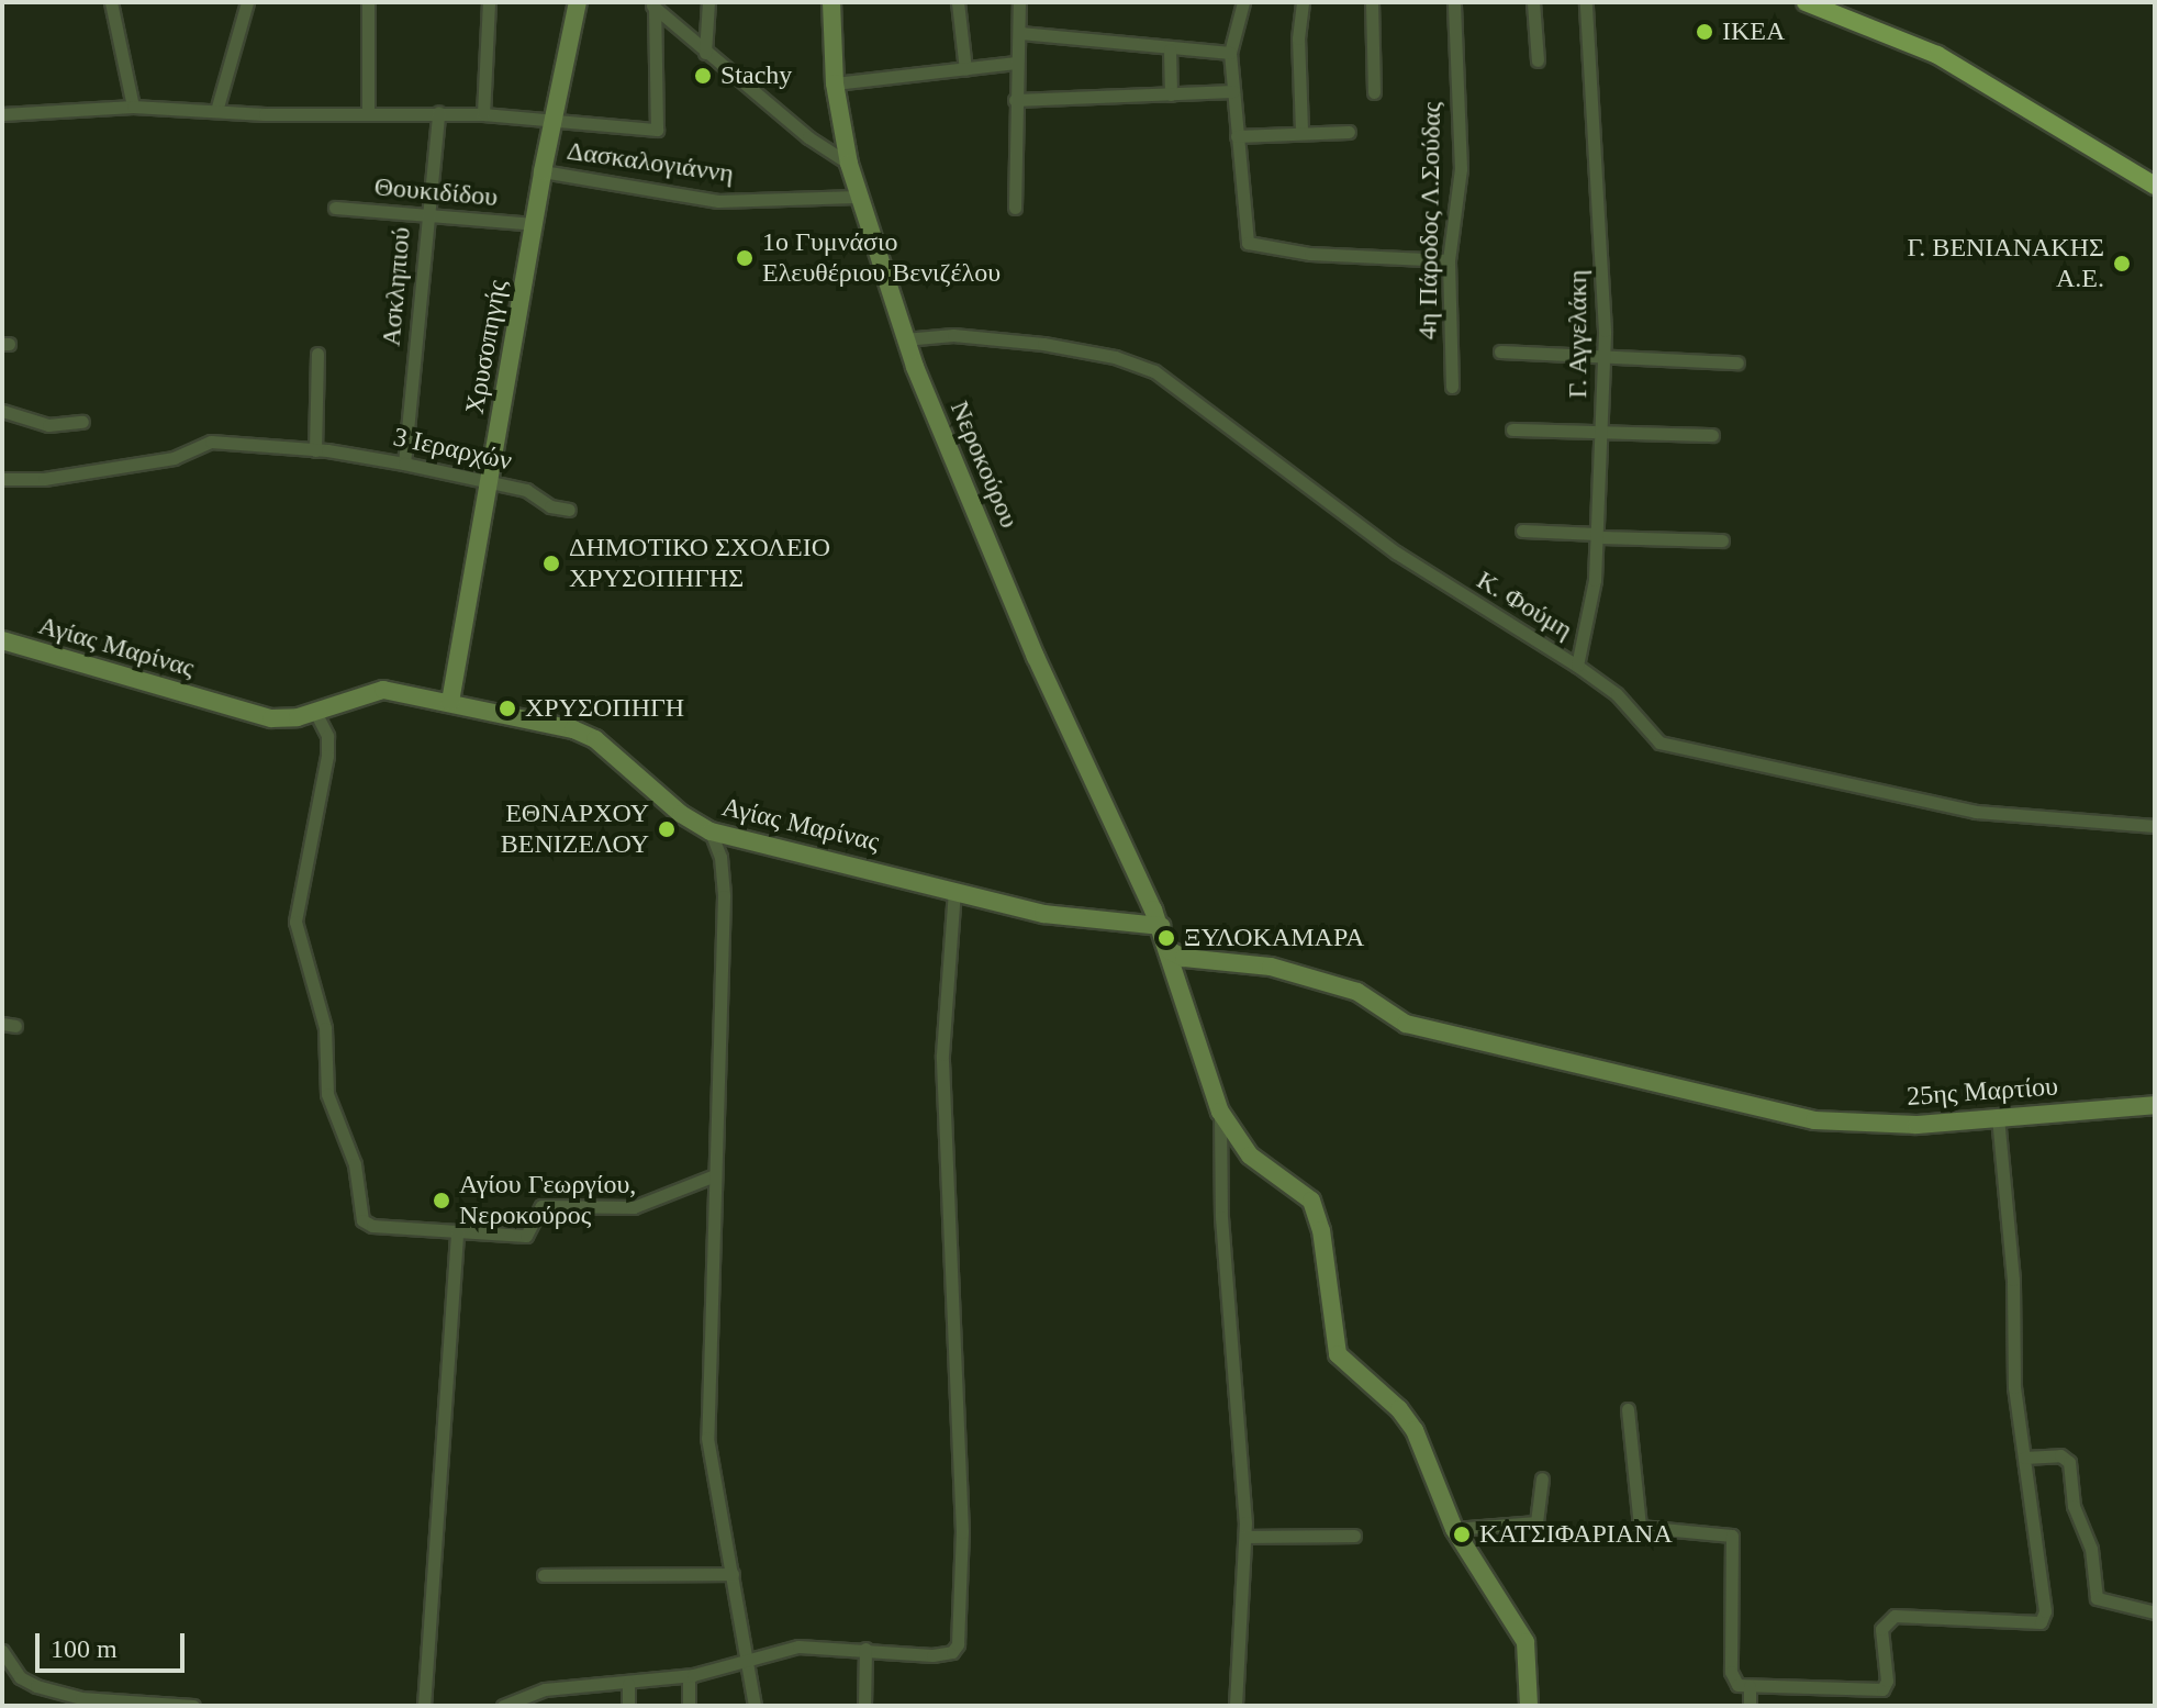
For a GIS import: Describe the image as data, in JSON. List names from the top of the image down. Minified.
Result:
{"streets":{"main road":["Χρυσοπηγής","Νεροκούρου","Αγίας Μαρίνας","25ης Μαρτίου"],"street":["Δασκαλογιάννη","Θουκιδίδου","4η Πάροδος Λ.Σούδας","Ασκληπιού","Γ. Αγγελάκη","3 Ιεραρχών","Κ. Φούμη"]},"crossings":[["Δασκαλογιάννη","Χρυσοπηγής"],["Δασκαλογιάννη","Νεροκούρου"],["Θουκιδίδου","Ασκληπιού"],["Θουκιδίδου","Χρυσοπηγής"],["Ασκληπιού","3 Ιεραρχών"],["Γ. Αγγελάκη","Κ. Φούμη"],["Χρυσοπηγής","3 Ιεραρχών"],["Χρυσοπηγής","Αγίας Μαρίνας"],["Νεροκούρου","Κ. Φούμη"],["Νεροκούρου","Αγίας Μαρίνας"],["Νεροκούρου","25ης Μαρτίου"]],"places":["IKEA","Stachy","1ο Γυμνάσιο Ελευθέριου Βενιζέλου","Γ. ΒΕΝΙΑΝΑΚΗΣ A.E.","ΔΗΜΟΤΙΚΟ ΣΧΟΛΕΙΟ ΧΡΥΣΟΠΗΓΗΣ","ΧΡΥΣΟΠΗΓΗ","ΕΘΝΑΡΧΟΥ ΒΕΝΙΖΕΛΟΥ","ΞΥΛΟΚΑΜΑΡΑ","Αγίου Γεωργίου, Νεροκούρος","ΚΑΤΣΙΦΑΡΙΑΝΑ"],"scale_bar":"100 m"}
